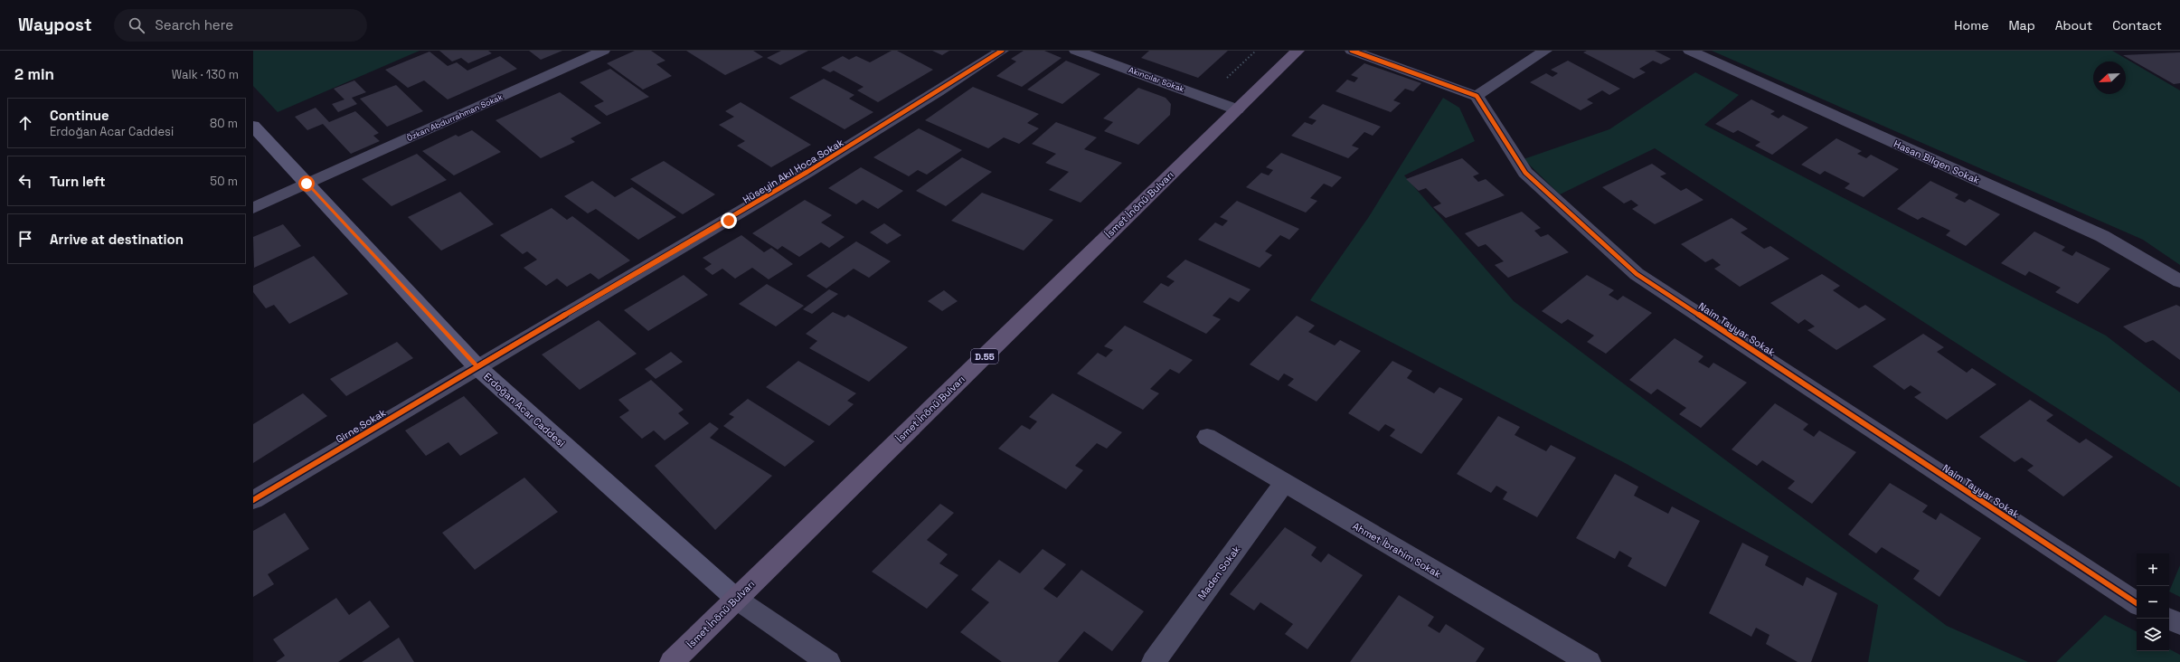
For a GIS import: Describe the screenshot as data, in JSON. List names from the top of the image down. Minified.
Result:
{"streets":{"main road":["İsmet İnönü Bulvarı","D.55","Erdoğan Acar Caddesi"],"street":["Akıncılar Sokak","Özkan Abdurrahman Sokak","Hasan Bilgen Sokak","Hüseyin Akıl Hoca Sokak","Naim Tayyar Sokak","Girne Sokak","Ahmet İbrahim Sokak","Maden Sokak"]},"crossings":[["Akıncılar Sokak","İsmet İnönü Bulvarı"],["Özkan Abdurrahman Sokak","Erdoğan Acar Caddesi"],["Hüseyin Akıl Hoca Sokak","Erdoğan Acar Caddesi"],["Hüseyin Akıl Hoca Sokak","Girne Sokak"],["İsmet İnönü Bulvarı","Erdoğan Acar Caddesi"],["Erdoğan Acar Caddesi","Girne Sokak"],["Ahmet İbrahim Sokak","Maden Sokak"]],"north":"bottom left","page":{"header":"Waypost","search":"Search here","nav":["Home","Map","About","Contact"],"heading":["2 min","Walk · 130 m"],"list":[["Continue","Erdoğan Acar Caddesi","80 m"],["Turn left","50 m"],"Arrive at destination"],"map_buttons":["+","−"]}}
